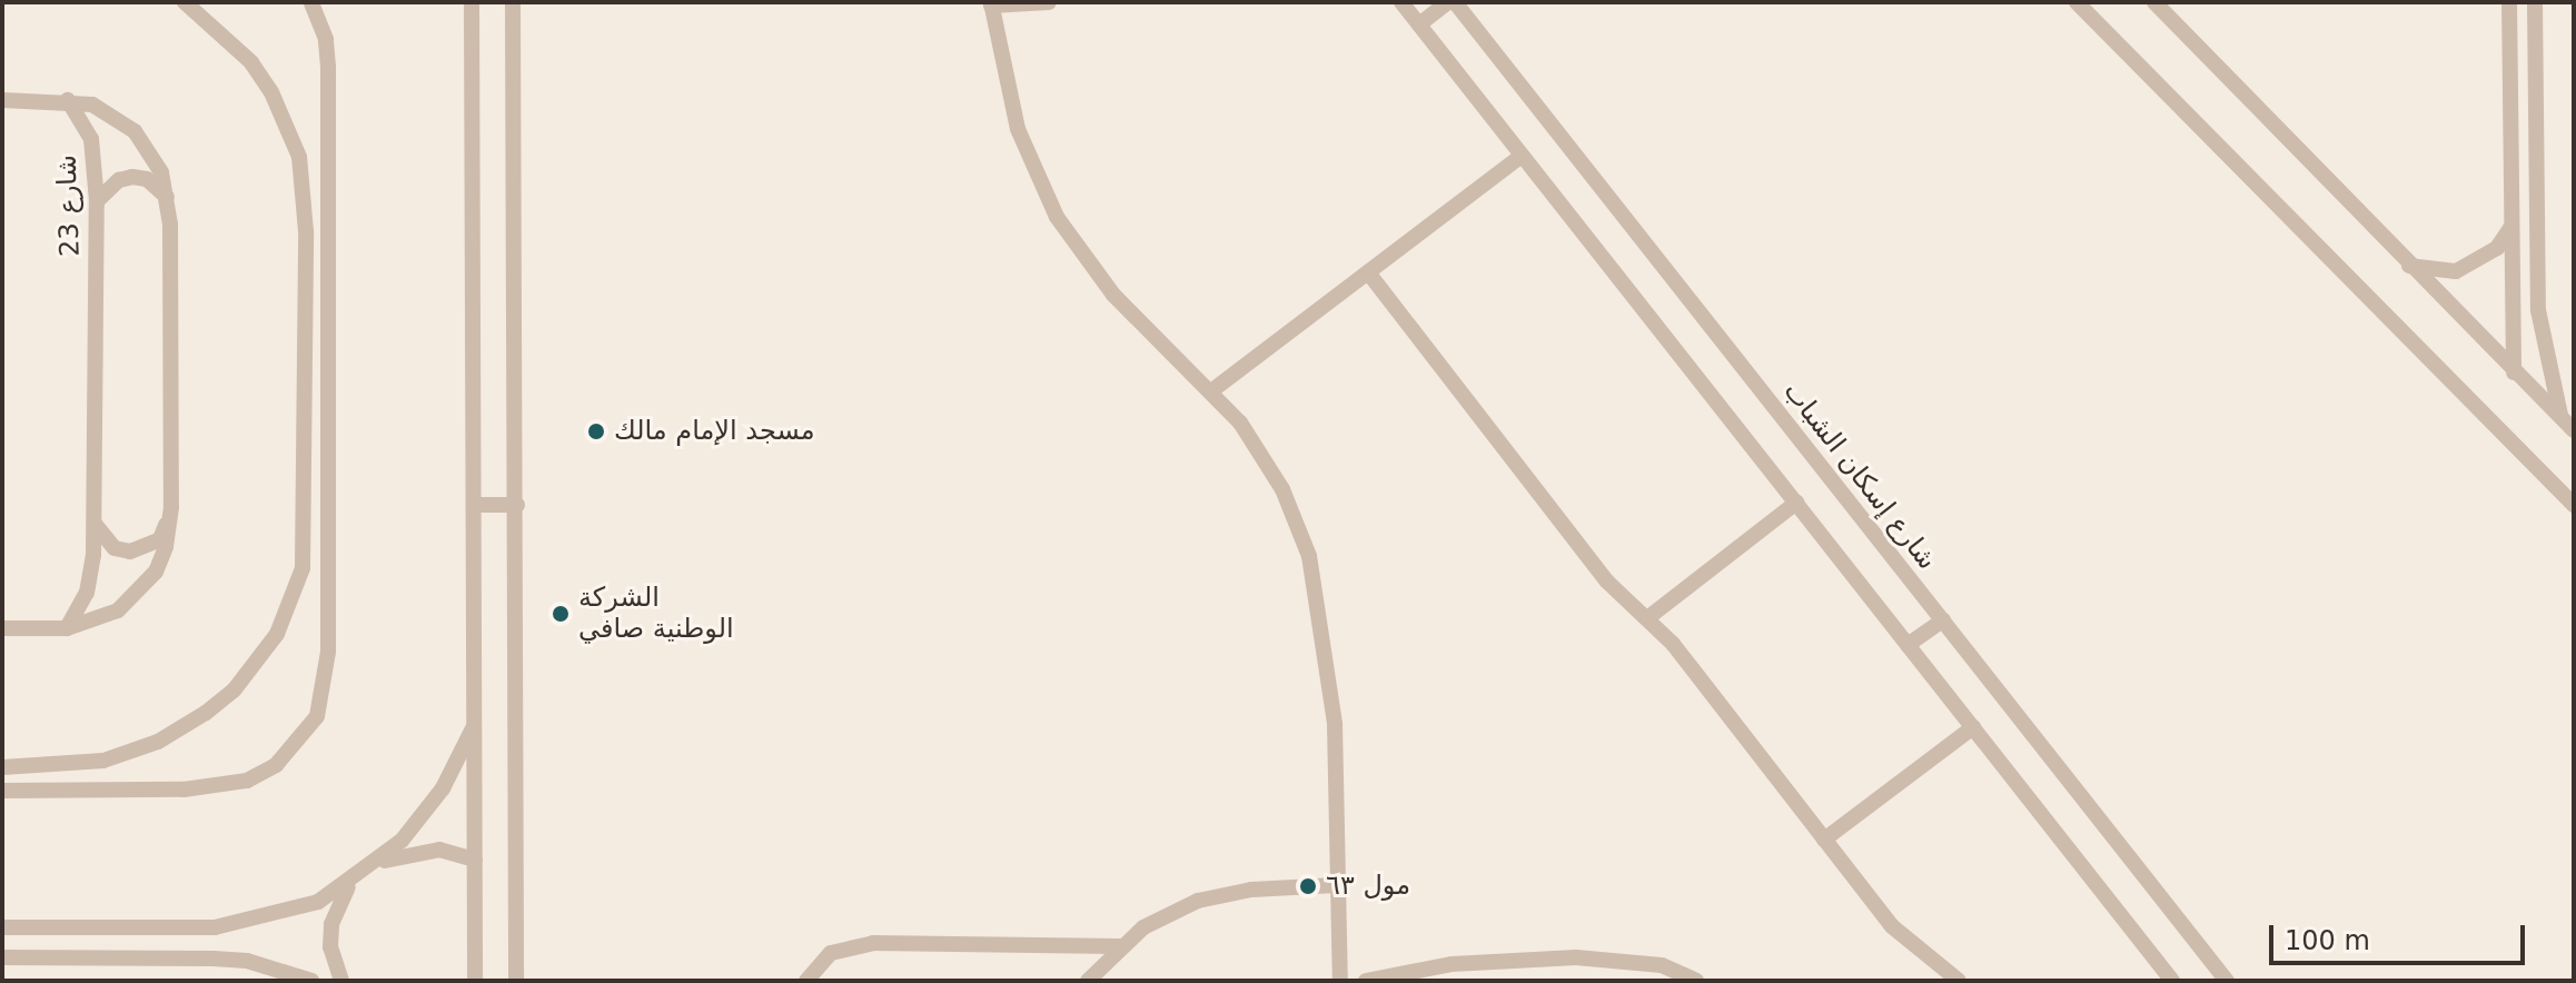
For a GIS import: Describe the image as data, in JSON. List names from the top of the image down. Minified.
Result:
{"streets":{"street":["شارع 23","شارع إسكان الشباب"]},"places":["مسجد الإمام مالك","الشركة الوطنية صافي","مول ٦٣"],"scale_bar":"100 m"}
